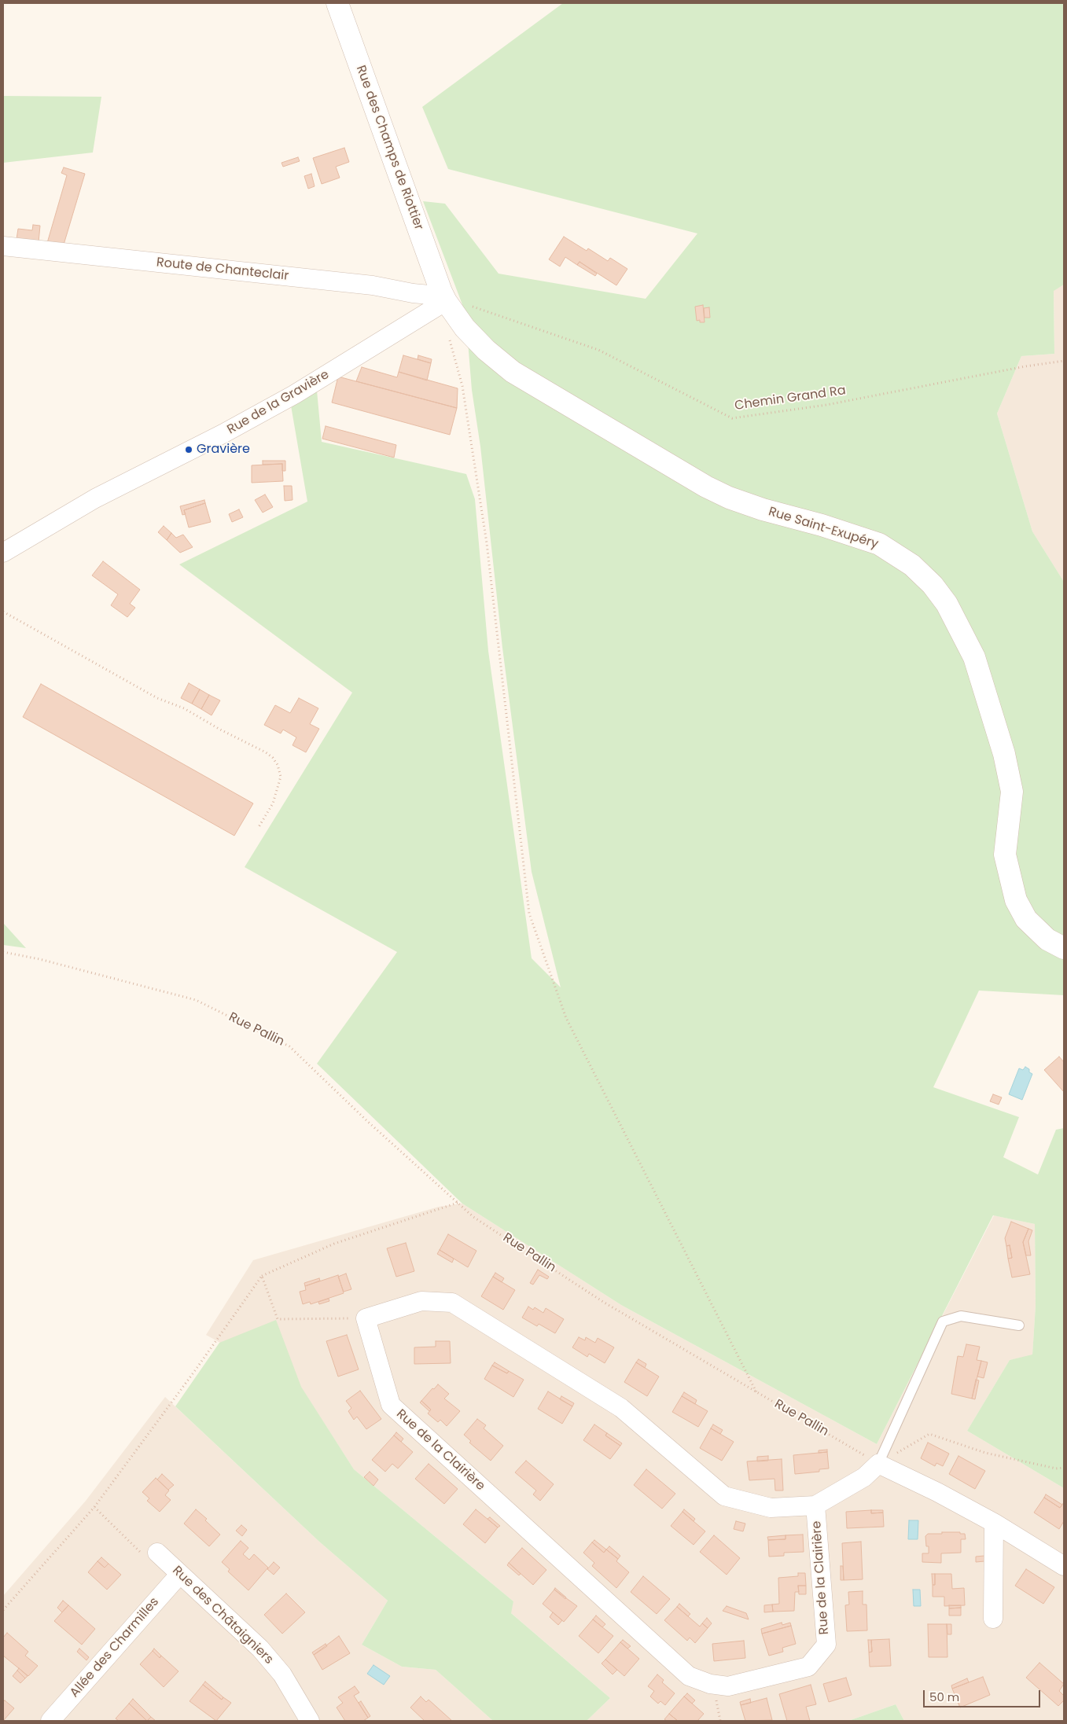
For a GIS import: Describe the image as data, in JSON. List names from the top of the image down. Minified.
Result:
{"streets":{"street":["Rue des Champs de Riottier","Route de Chanteclair","Rue de la Gravière","Rue Saint-Exupéry","Rue de la Clairière","Rue des Châtaigniers","Allée des Charmilles"],"path":["Chemin Grand Ra","Rue Pallin"]},"crossings":[["Rue des Champs de Riottier","Route de Chanteclair"],["Rue des Champs de Riottier","Chemin Grand Ra"],["Rue des Champs de Riottier","Rue de la Gravière"],["Rue des Champs de Riottier","Rue Saint-Exupéry"],["Route de Chanteclair","Chemin Grand Ra"],["Route de Chanteclair","Rue de la Gravière"],["Route de Chanteclair","Rue Saint-Exupéry"],["Chemin Grand Ra","Rue de la Gravière"],["Chemin Grand Ra","Rue Saint-Exupéry"],["Rue de la Gravière","Rue Saint-Exupéry"],["Rue Pallin","Rue de la Clairière"],["Rue des Châtaigniers","Allée des Charmilles"]],"places":["Gravière"],"scale_bar":"50 m"}
